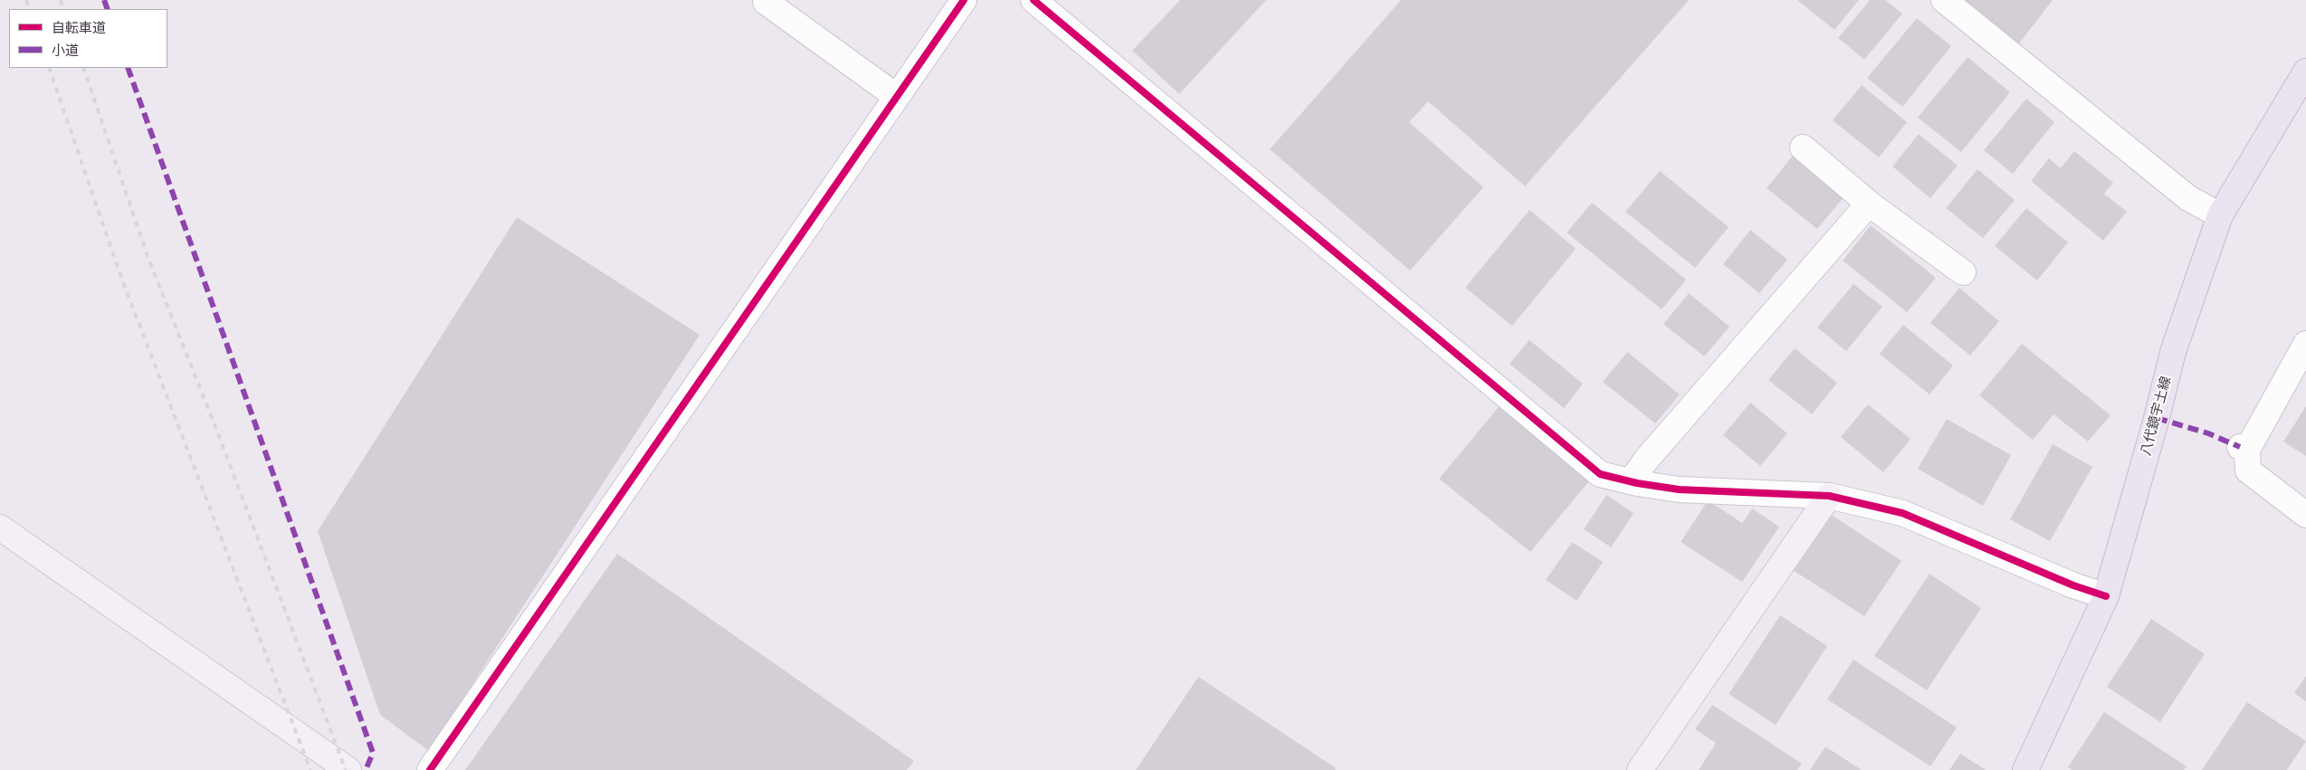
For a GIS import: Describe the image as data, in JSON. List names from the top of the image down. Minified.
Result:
{"streets":{"main road":["八代鏡宇土線"]},"legend":["自転車道","小道"]}
